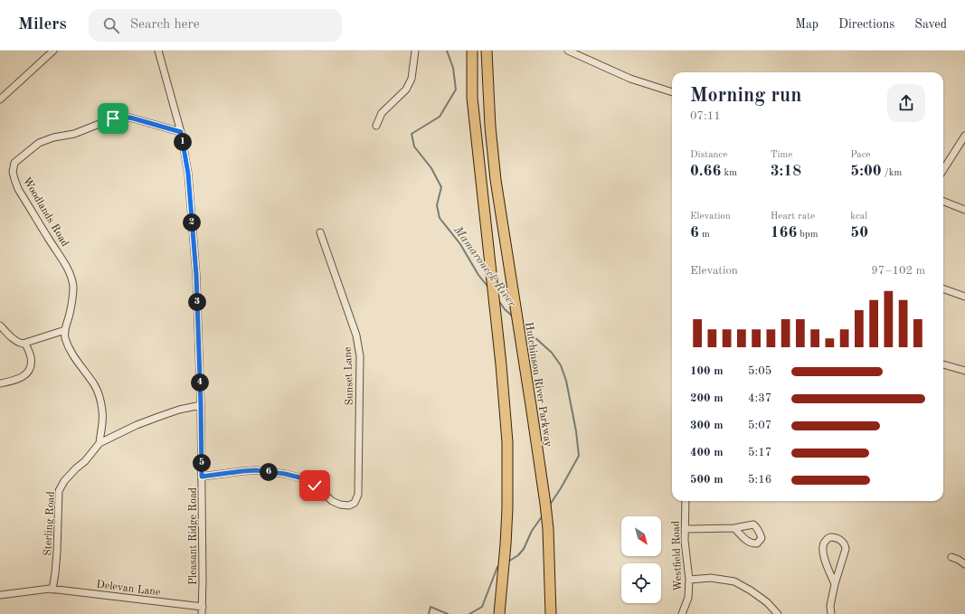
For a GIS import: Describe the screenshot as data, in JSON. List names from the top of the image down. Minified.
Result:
{"streets":{"highway":["Hutchinson River Parkway"],"street":["Woodlands Road","Sunset Lane","Sterling Road","Pleasant Ridge Road","Westfield Road","Delevan Lane"]},"crossings":[["Woodlands Road","Pleasant Ridge Road"],["Sunset Lane","Pleasant Ridge Road"],["Sterling Road","Pleasant Ridge Road"],["Sterling Road","Delevan Lane"],["Pleasant Ridge Road","Delevan Lane"]],"water":["Mamaroneck River"],"north":"bottom right","page":{"header":"Milers","search":"Search here","nav":["Map","Directions","Saved"],"heading":["Morning run","07:11"],"pins":["1","2","3","4","5","6"],"stats":[["Distance","0.66 km"],["Time","3:18"],["Pace","5:00 /km"],["Elevation","6 m"],["Heart rate","166 bpm"],["kcal","50"]],"chart":["Elevation","97–102 m"],"list":[{"name":"100 m","note":"5:05"},{"name":"200 m","note":"4:37"},{"name":"300 m","note":"5:07"},{"name":"400 m","note":"5:17"},{"name":"500 m","note":"5:16"}]}}
